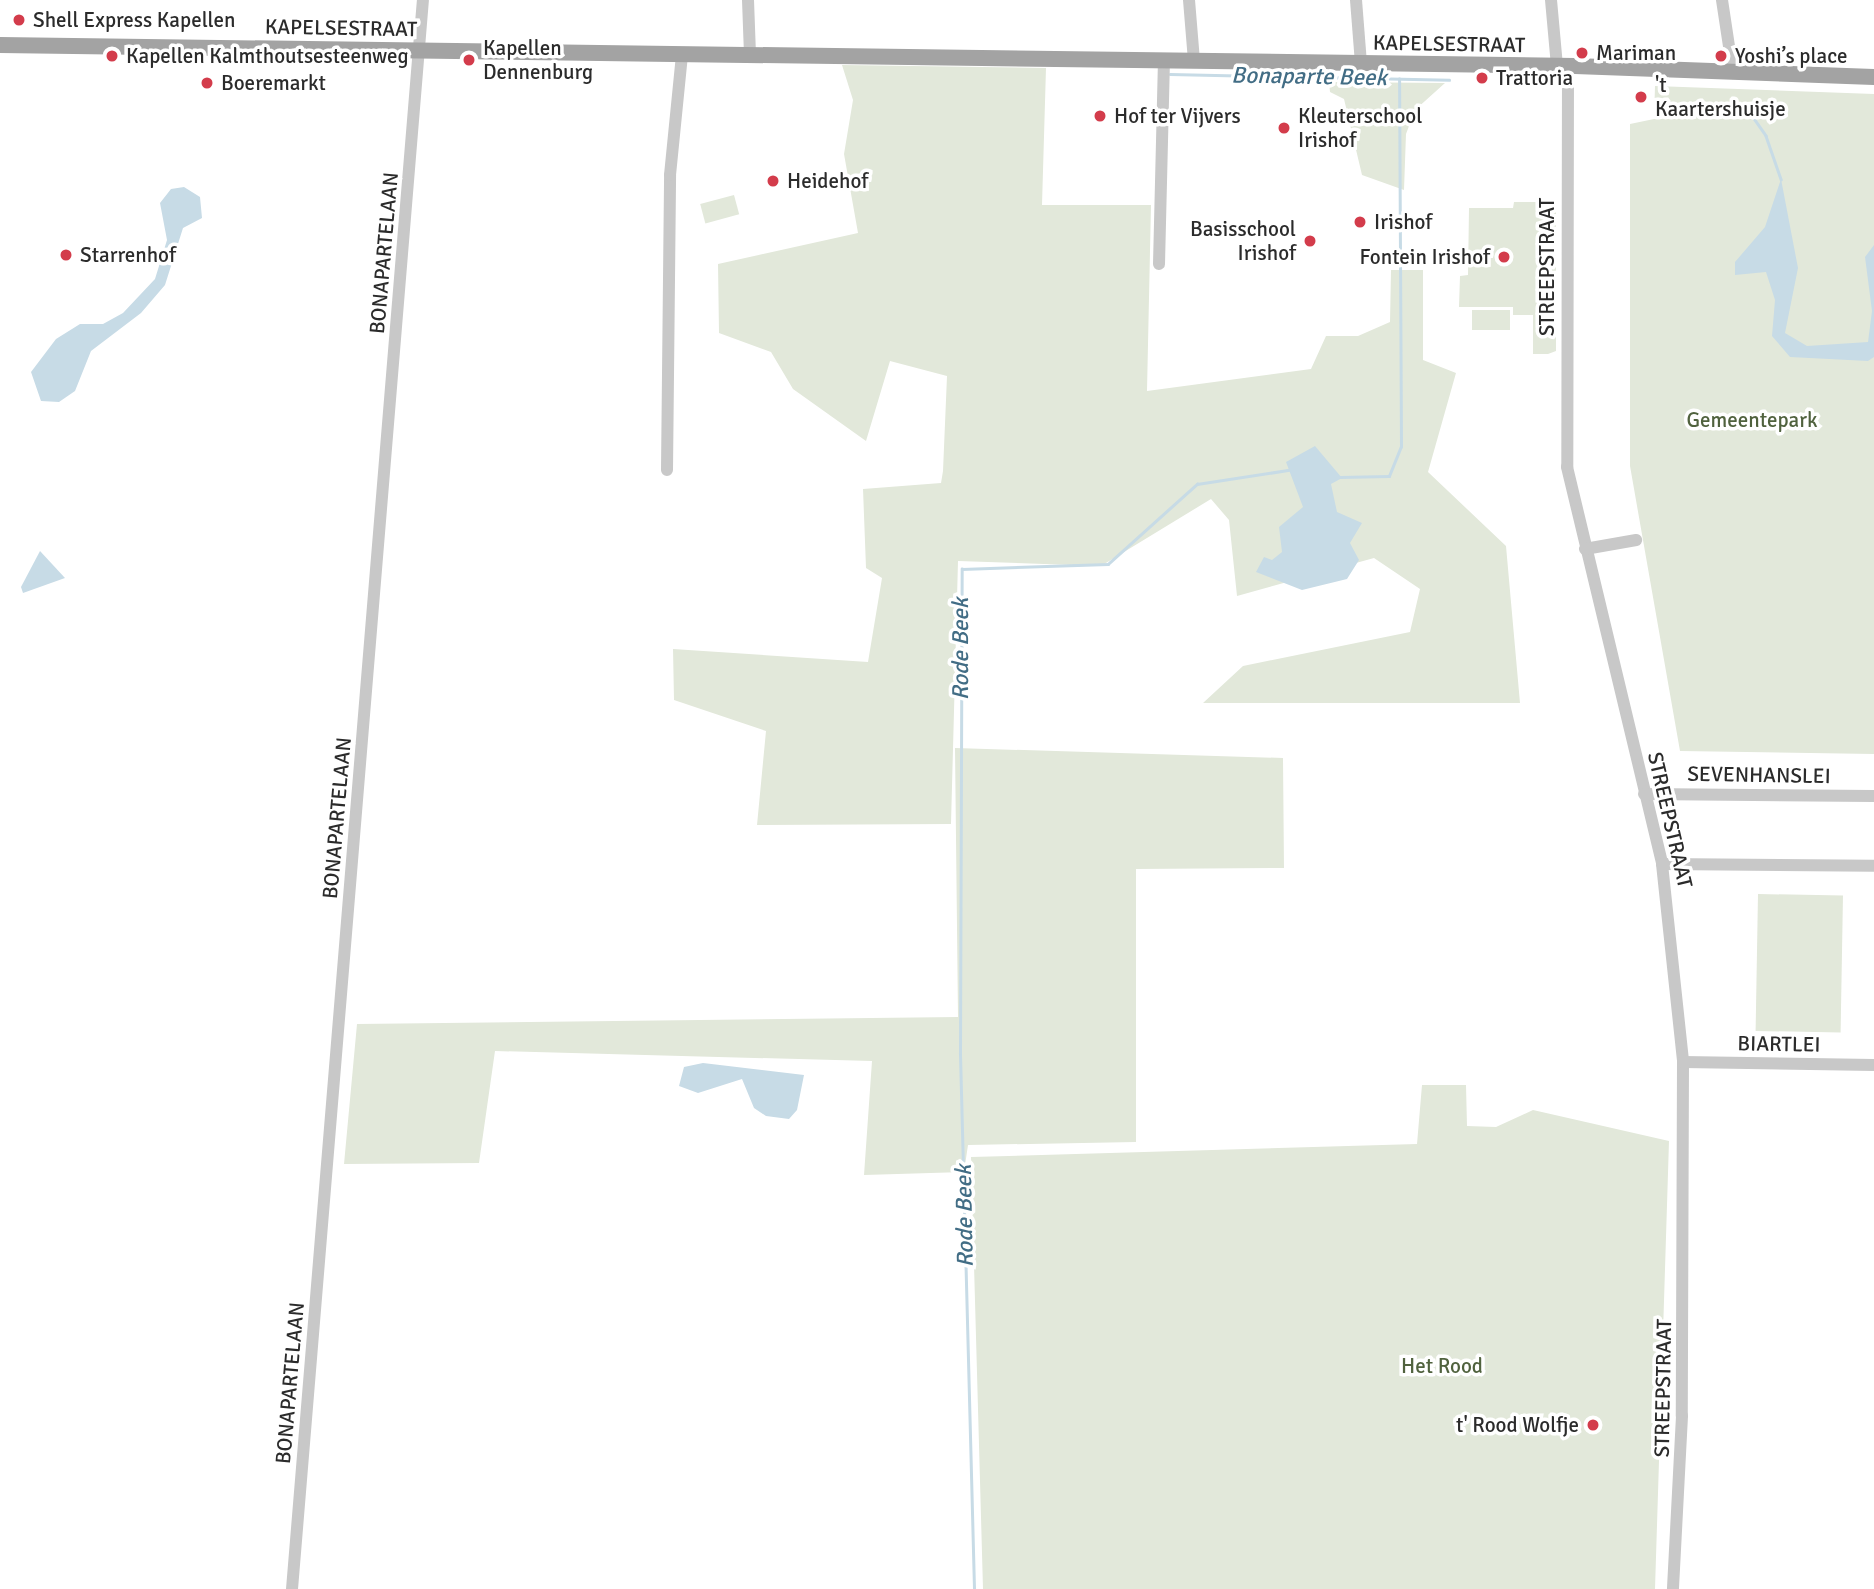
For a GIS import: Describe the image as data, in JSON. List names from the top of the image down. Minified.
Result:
{"streets":{"main road":["KAPELSESTRAAT"],"street":["BONAPARTELAAN","STREEPSTRAAT","SEVENHANSLEI","BIARTLEI"]},"crossings":[["KAPELSESTRAAT","BONAPARTELAAN"],["KAPELSESTRAAT","STREEPSTRAAT"],["STREEPSTRAAT","SEVENHANSLEI"],["STREEPSTRAAT","BIARTLEI"]],"water":["Bonaparte Beek","Rode Beek"],"parks":["Gemeentepark","Het Rood"],"places":["Shell Express Kapellen","Mariman","Kapellen Kalmthoutsesteenweg","Yoshi’s place","Kapellen Dennenburg","Trattoria","Boeremarkt","'t Kaartershuisje","Hof ter Vijvers","Kleuterschool Irishof","Heidehof","Irishof","Basisschool Irishof","Starrenhof","Fontein Irishof","t' Rood Wolfje"]}
